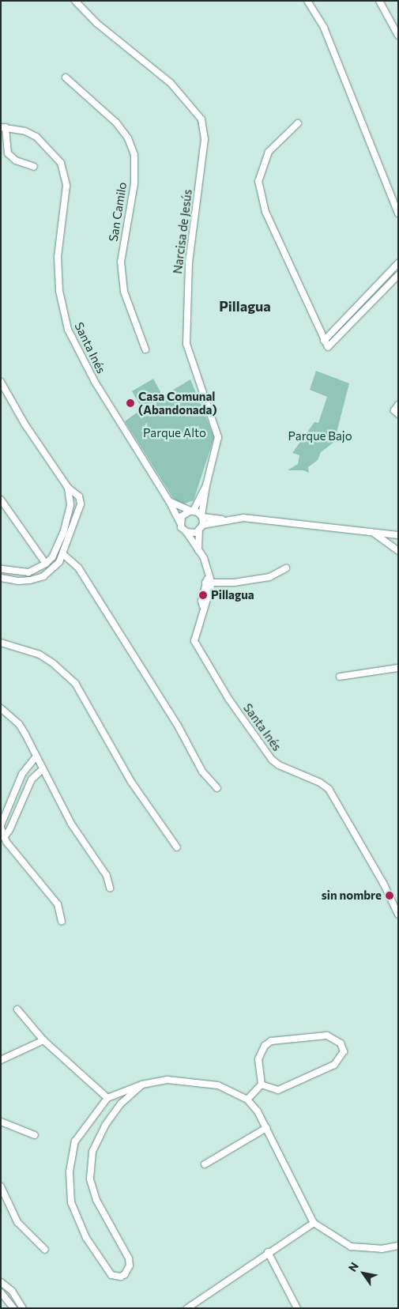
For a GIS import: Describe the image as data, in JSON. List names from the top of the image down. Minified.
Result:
{"streets":{"street":["San Camilo","Narcisa de Jesús","Santa Inés"]},"crossings":[["Narcisa de Jesús","Santa Inés"]],"districts":["Pillagua"],"parks":["Parque Alto","Parque Bajo"],"places":["Casa Comunal (Abandonada)","Pillagua","sin nombre"],"north":"top left"}
